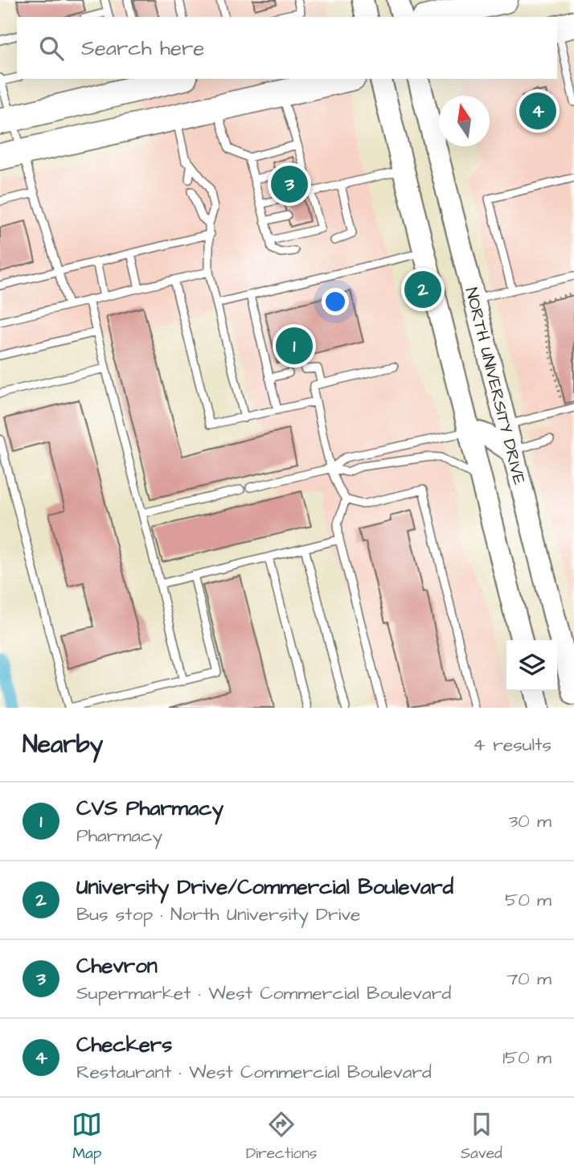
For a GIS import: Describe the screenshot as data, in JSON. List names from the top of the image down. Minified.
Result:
{"streets":{"main road":["NORTH UNIVERSITY DRIVE"]},"north":"top","page":{"search":"Search here","pins":["4","3","2","1"],"heading":["Nearby","4 results"],"list":[{"mark":"1","name":"CVS Pharmacy","note":"Pharmacy","value":"30 m"},{"mark":"2","name":"University Drive/Commercial Boulevard","note":"Bus stop · North University Drive","value":"50 m"},{"mark":"3","name":"Chevron","note":"Supermarket · West Commercial Boulevard","value":"70 m"},{"mark":"4","name":"Checkers","note":"Restaurant · West Commercial Boulevard","value":"150 m"}],"nav":["Map","Directions","Saved"]}}
